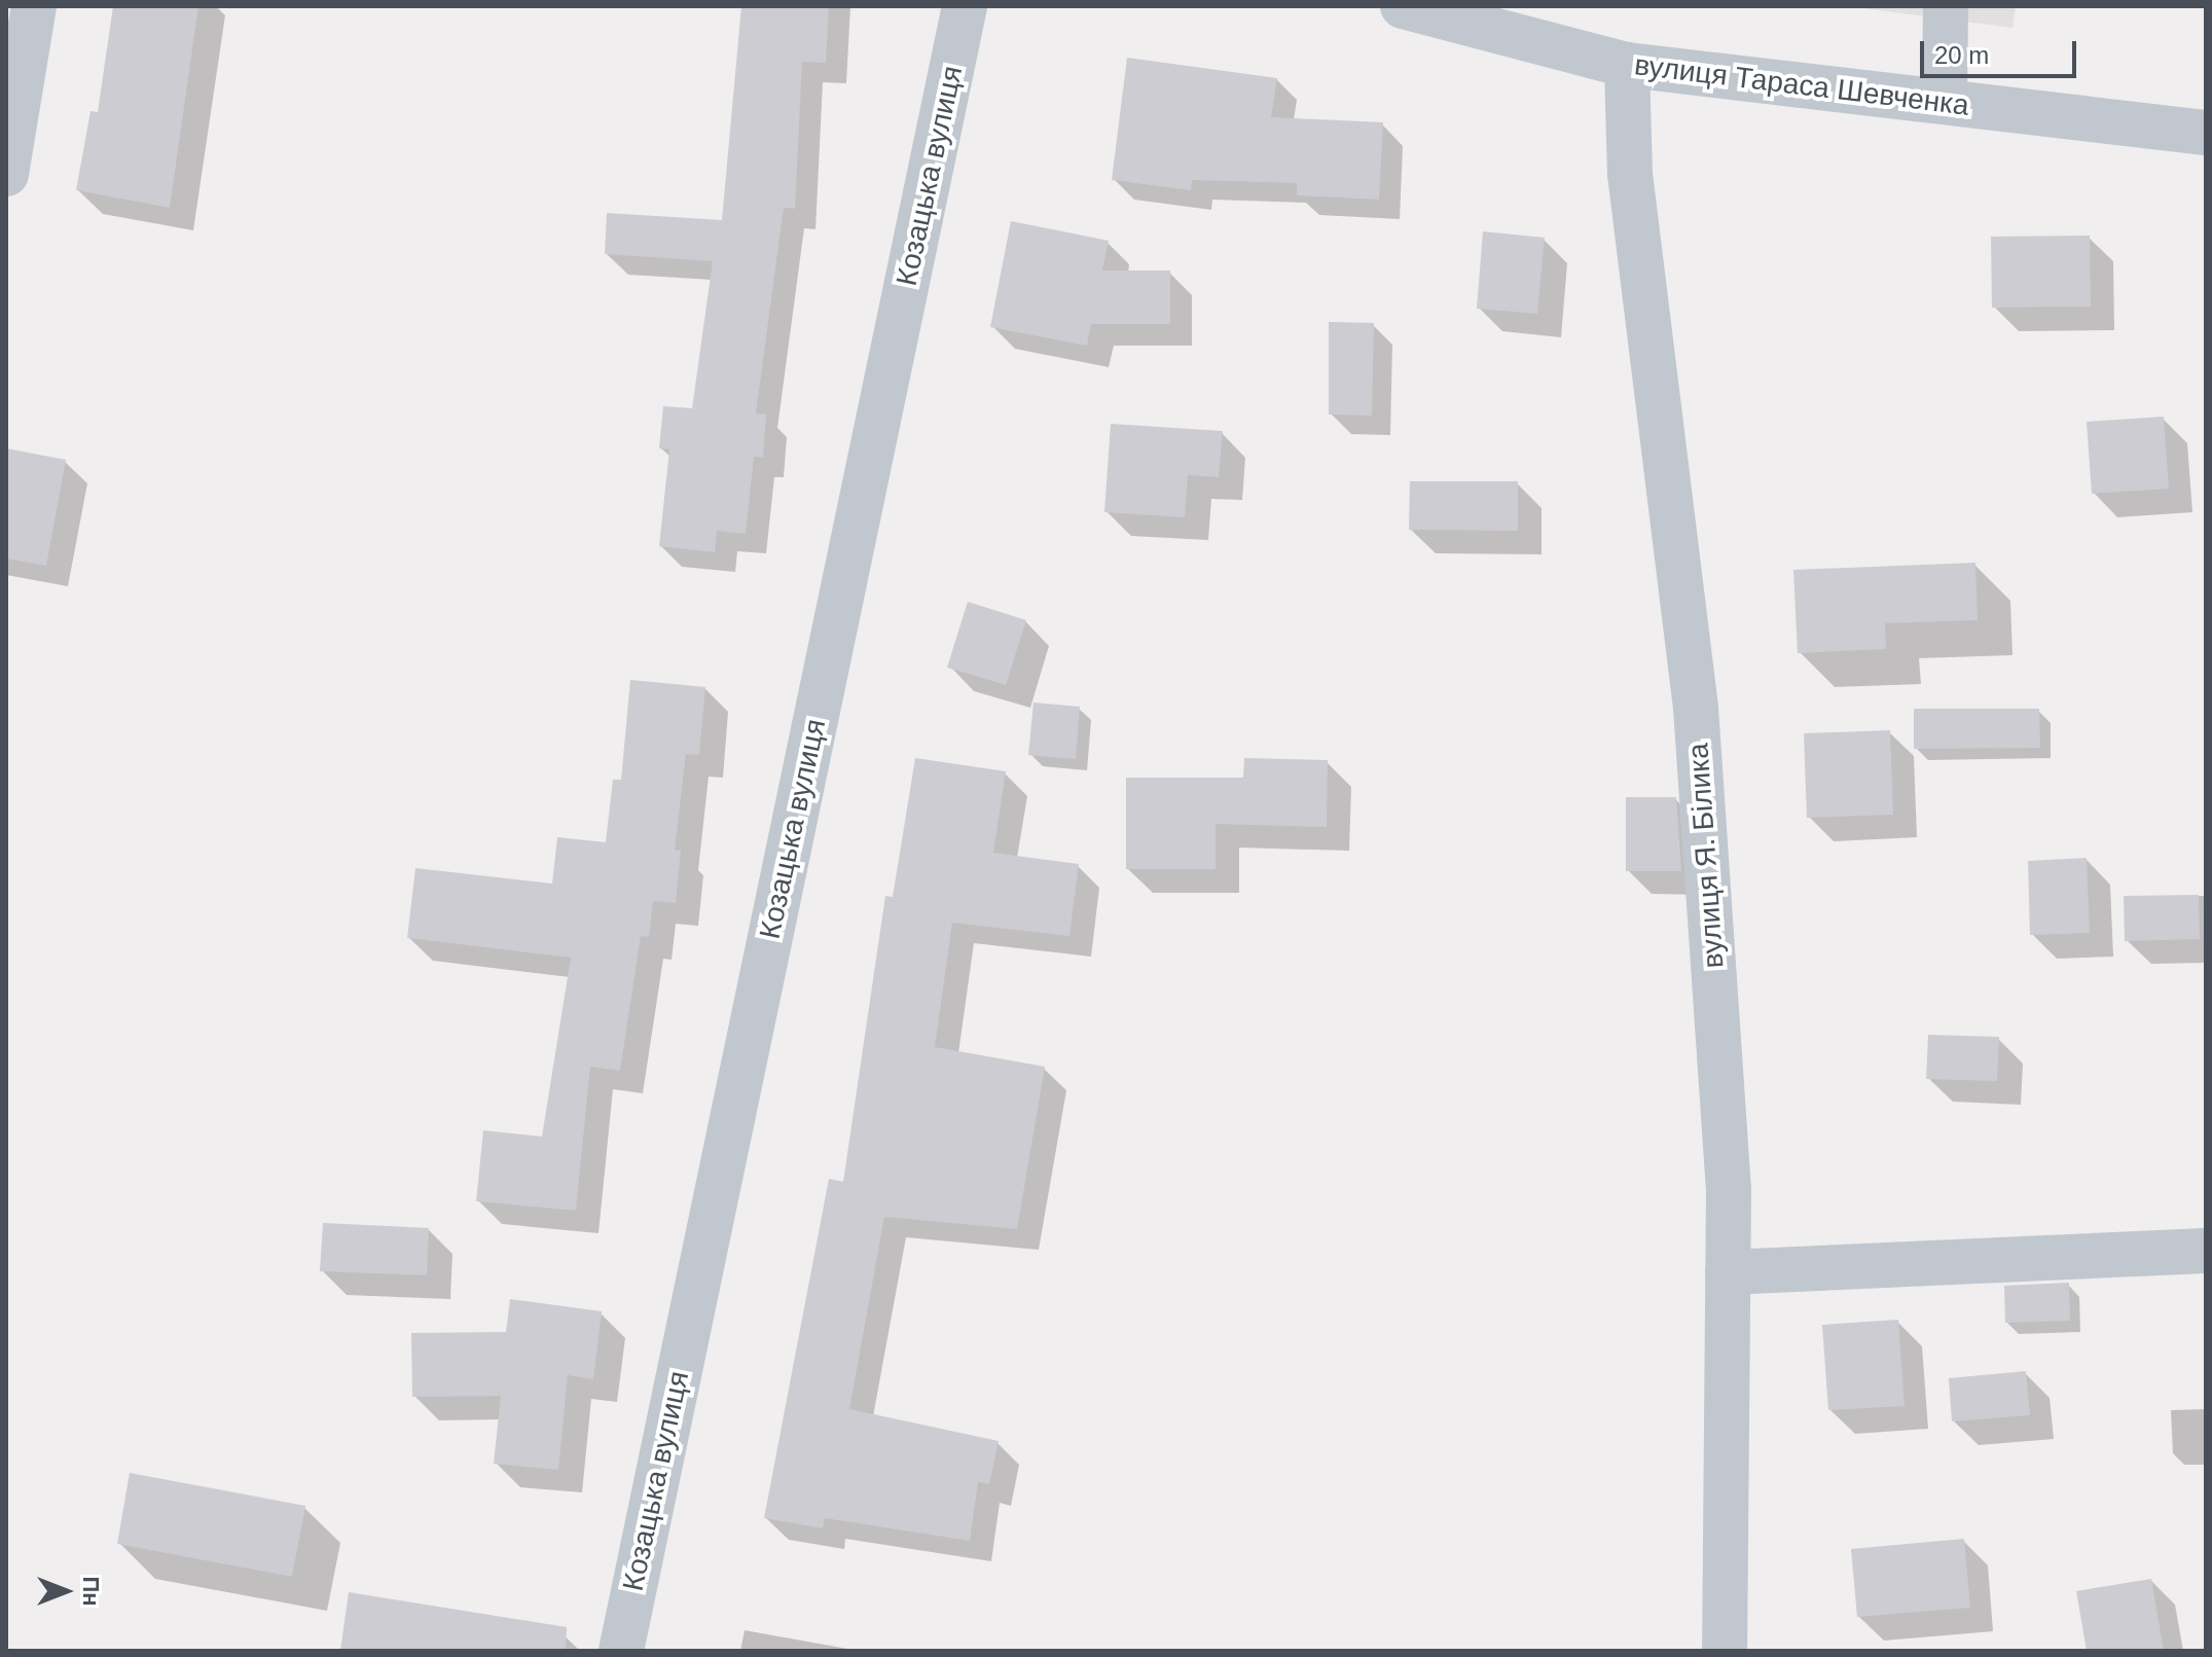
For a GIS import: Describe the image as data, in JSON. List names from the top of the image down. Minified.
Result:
{"streets":{"street":["вулиця Тараса Шевченка","Козацька вулиця","вулиця Я. Білика"]},"crossings":[["вулиця Тараса Шевченка","вулиця Я. Білика"]],"scale_bar":"20 m","north":"right"}
